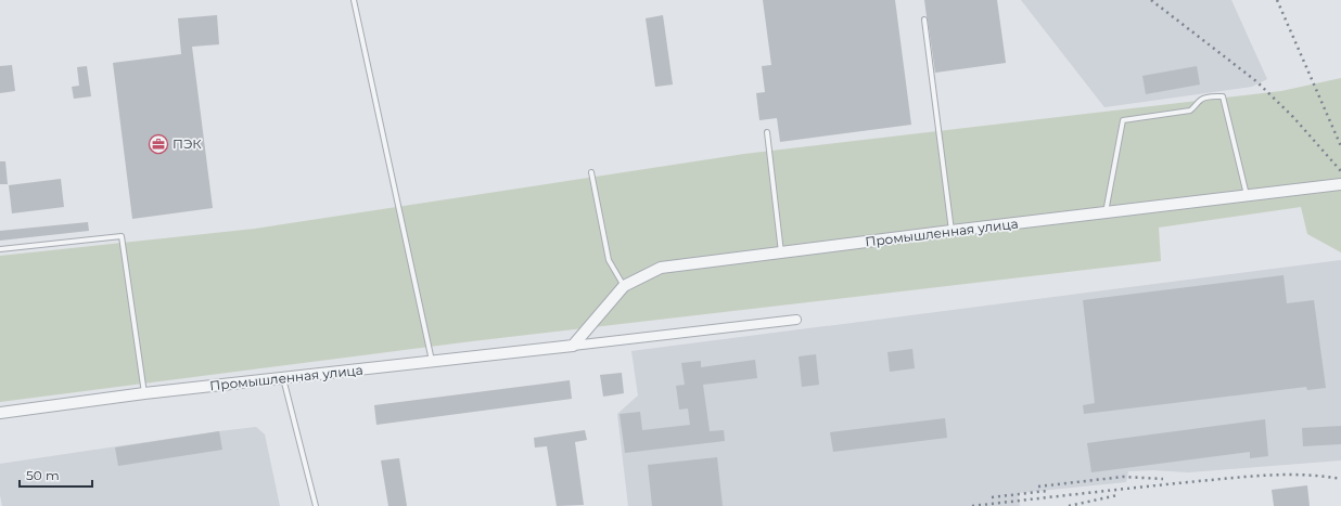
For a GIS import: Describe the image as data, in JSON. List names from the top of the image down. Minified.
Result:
{"streets":{"street":["Промышленная улица"]},"places":{"office":["ПЭК"]},"scale_bar":"50 m"}
